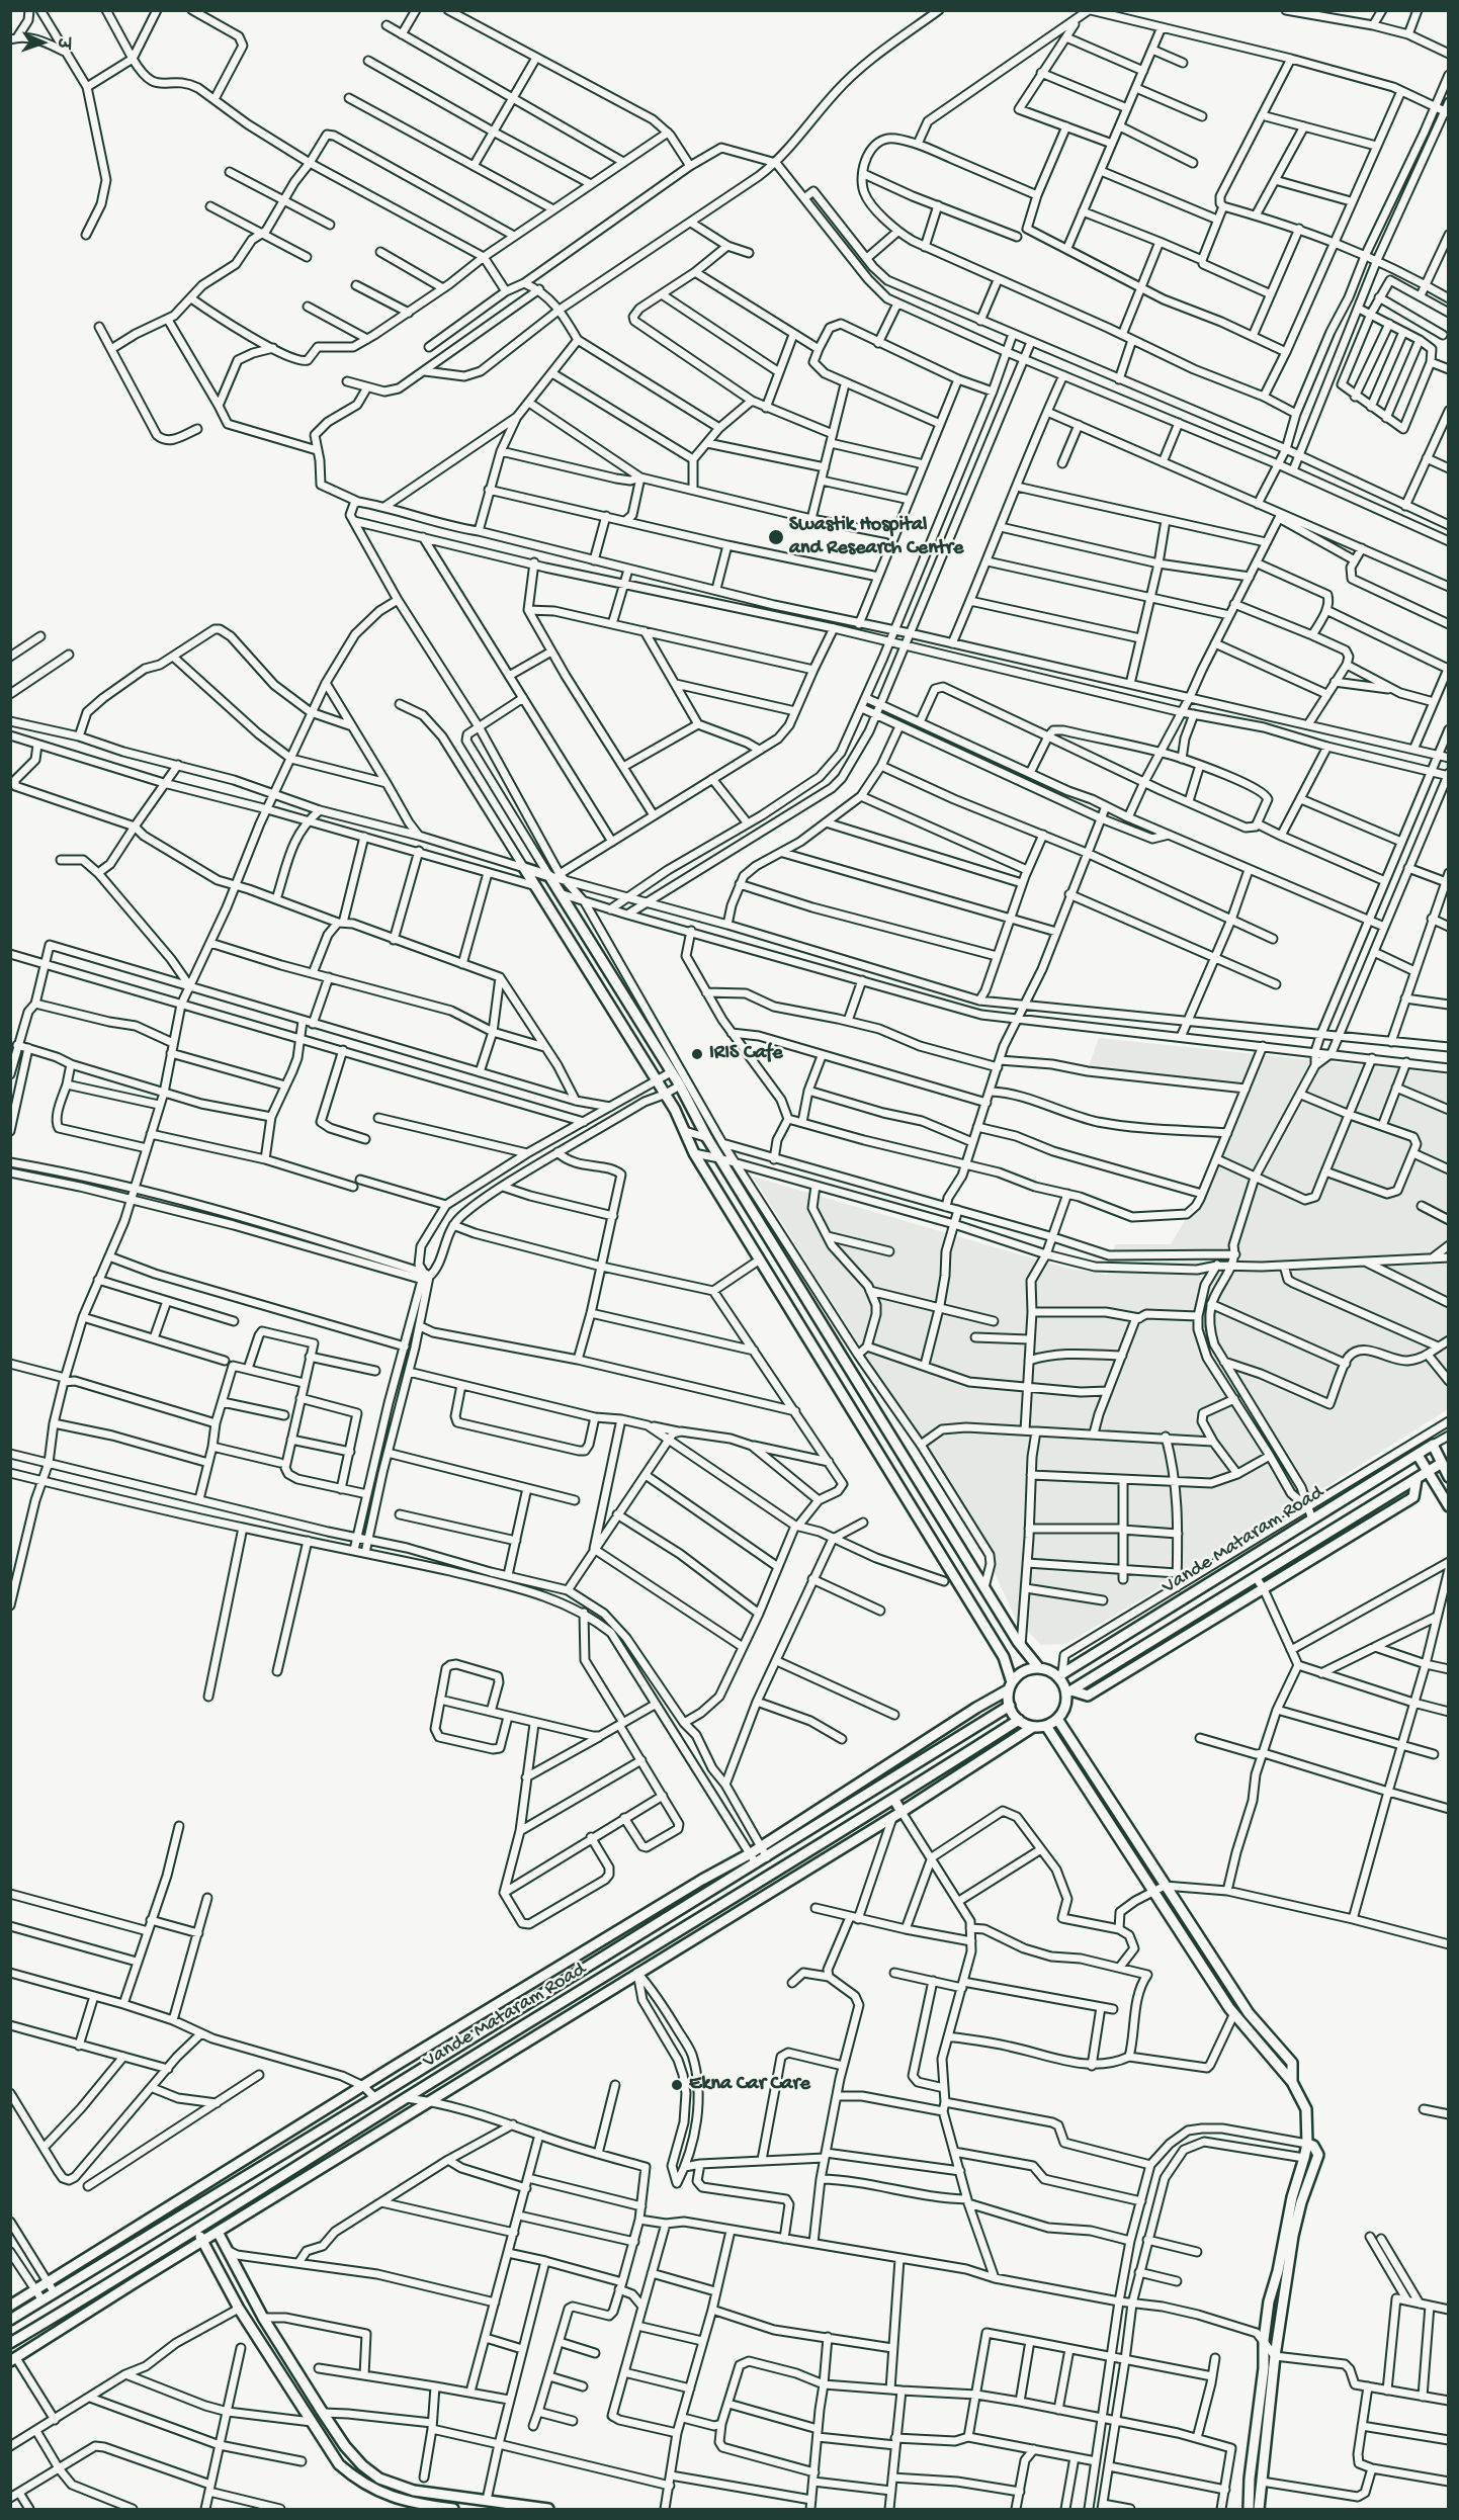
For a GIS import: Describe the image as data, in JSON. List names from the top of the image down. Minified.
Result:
{"streets":{"street":["Vande Mataram Road"]},"places":["Swastik Hospital and Research Centre","IRIS Cafe","Ekna Car Care"],"north":"right"}
